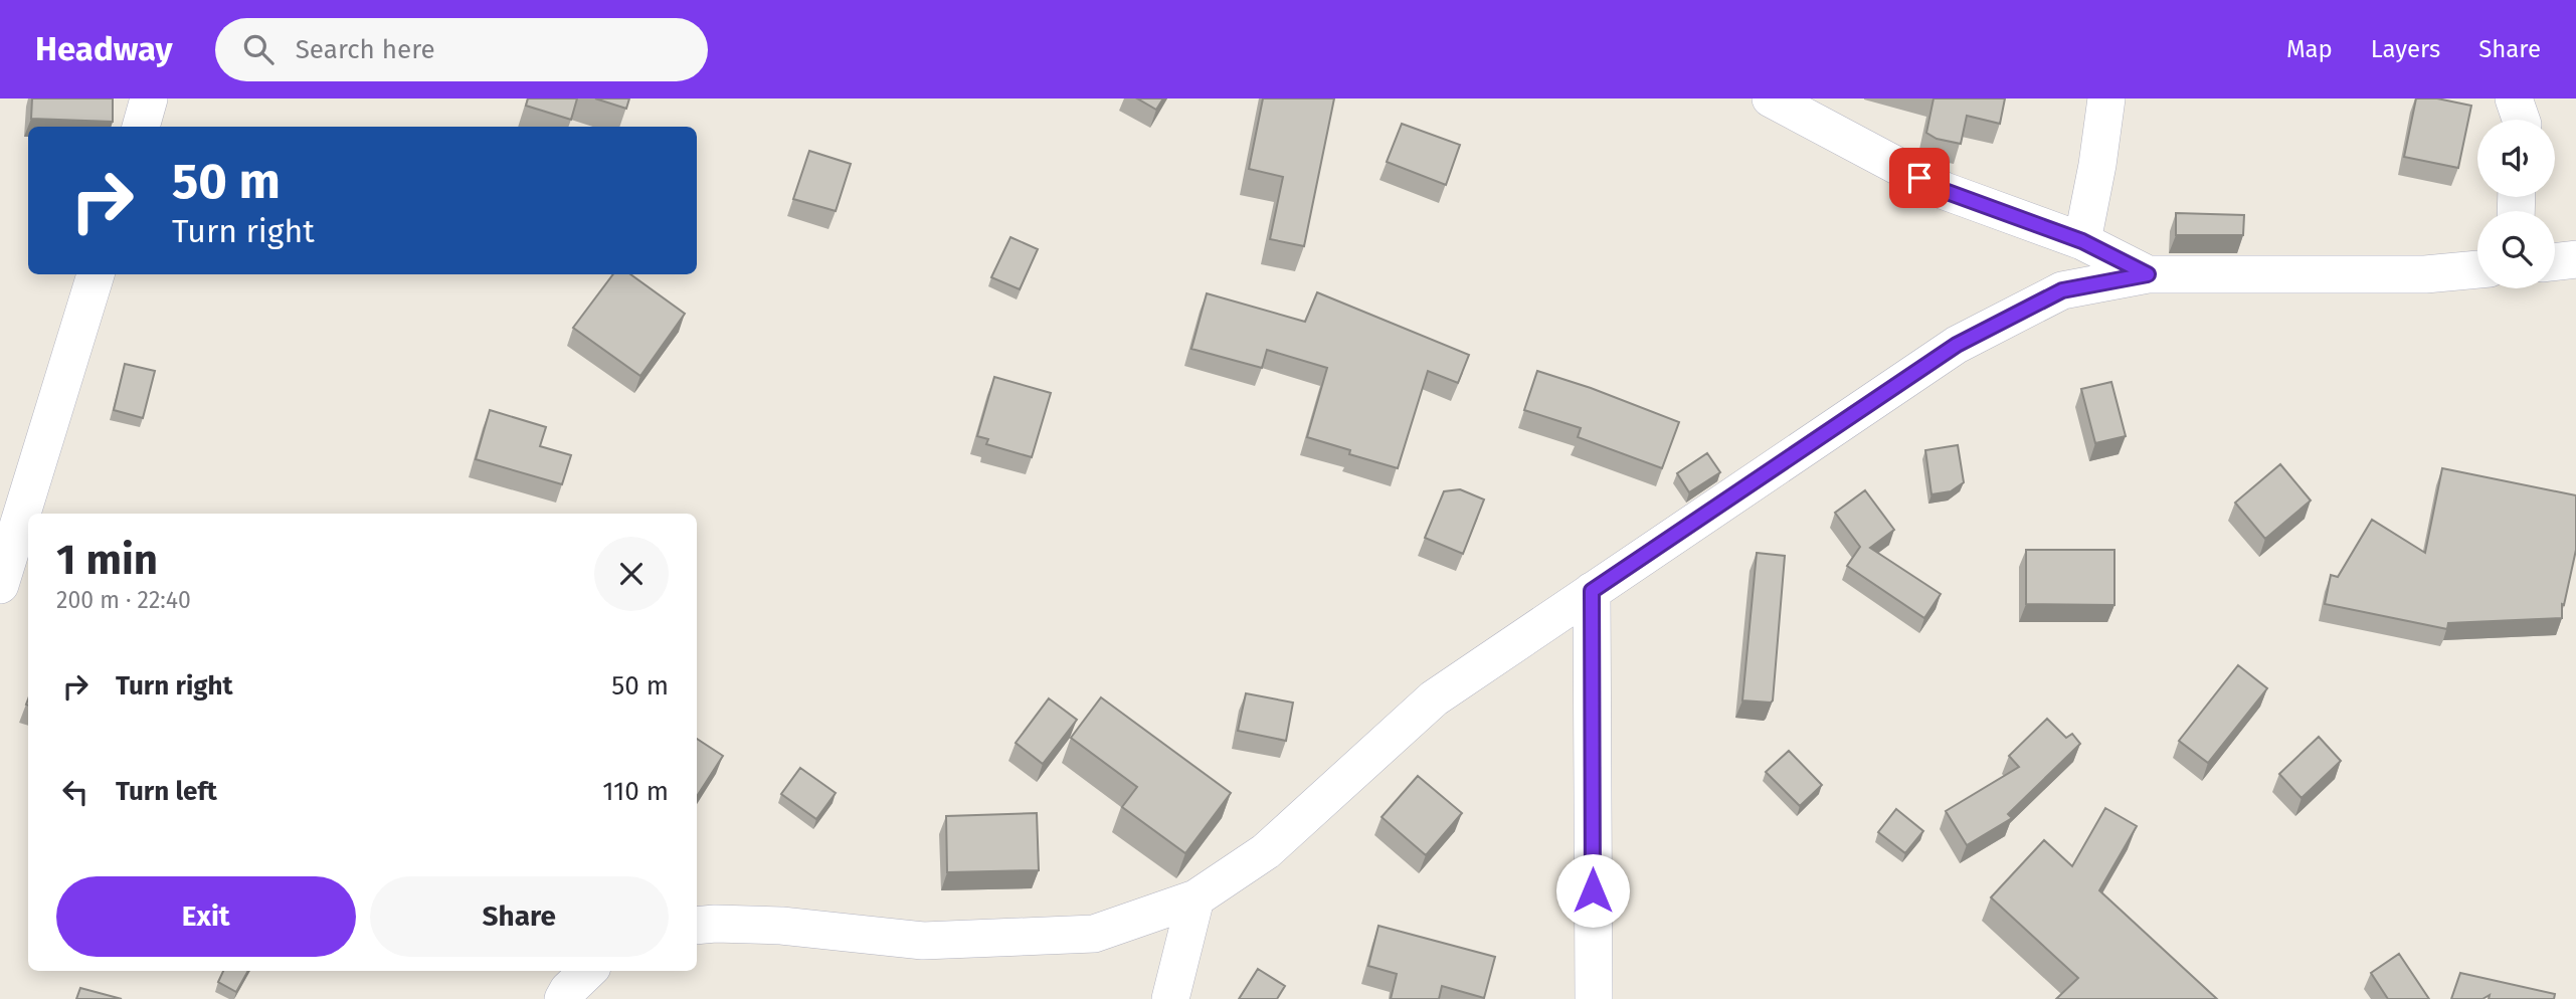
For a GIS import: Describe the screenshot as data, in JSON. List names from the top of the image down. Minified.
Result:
{"page":{"header":"Headway","search":"Search here","nav":["Map","Layers","Share"],"turn":["50 m","Turn right"],"heading":["1 min","200 m · 22:40"],"list":[{"name":"Turn right","value":"50 m"},{"name":"Turn left","value":"110 m"}],"buttons":["Exit","Share"]}}
